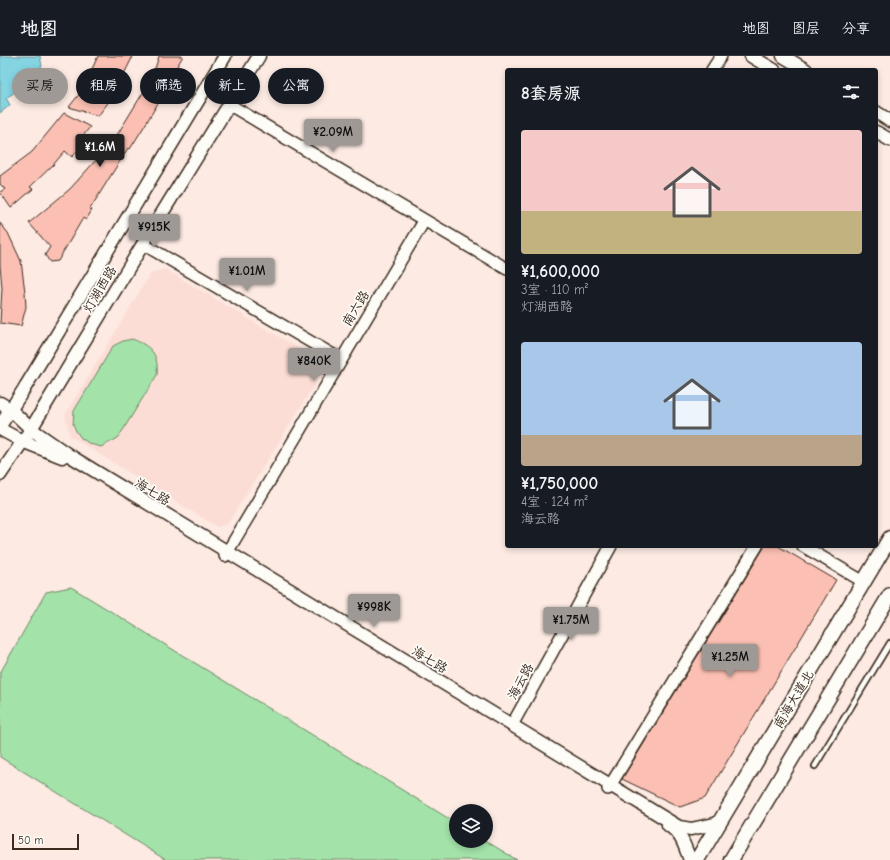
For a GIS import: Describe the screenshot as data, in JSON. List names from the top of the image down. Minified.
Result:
{"streets":{"highway":["南海大道北"],"main road":["灯湖西路","海七路"],"street":["南六路","海云路"]},"crossings":[["灯湖西路","海七路"],["南六路","海七路"],["海七路","海云路"],["海七路","南海大道北"]],"scale_bar":"50 m","page":{"header":"地图","nav":["地图","图层","分享"],"chip":["买房","租房","筛选","新上","公寓"],"heading":"8套房源","list":[{"name":"¥1,600,000","note":"3室 · 110 m² · 灯湖西路"},{"name":"¥1,750,000","note":"4室 · 124 m² · 海云路"}],"price":["¥2.09M","¥1.6M","¥915K","¥1.01M","¥840K","¥998K","¥1.75M","¥1.25M"],"scale":"50 m"}}
